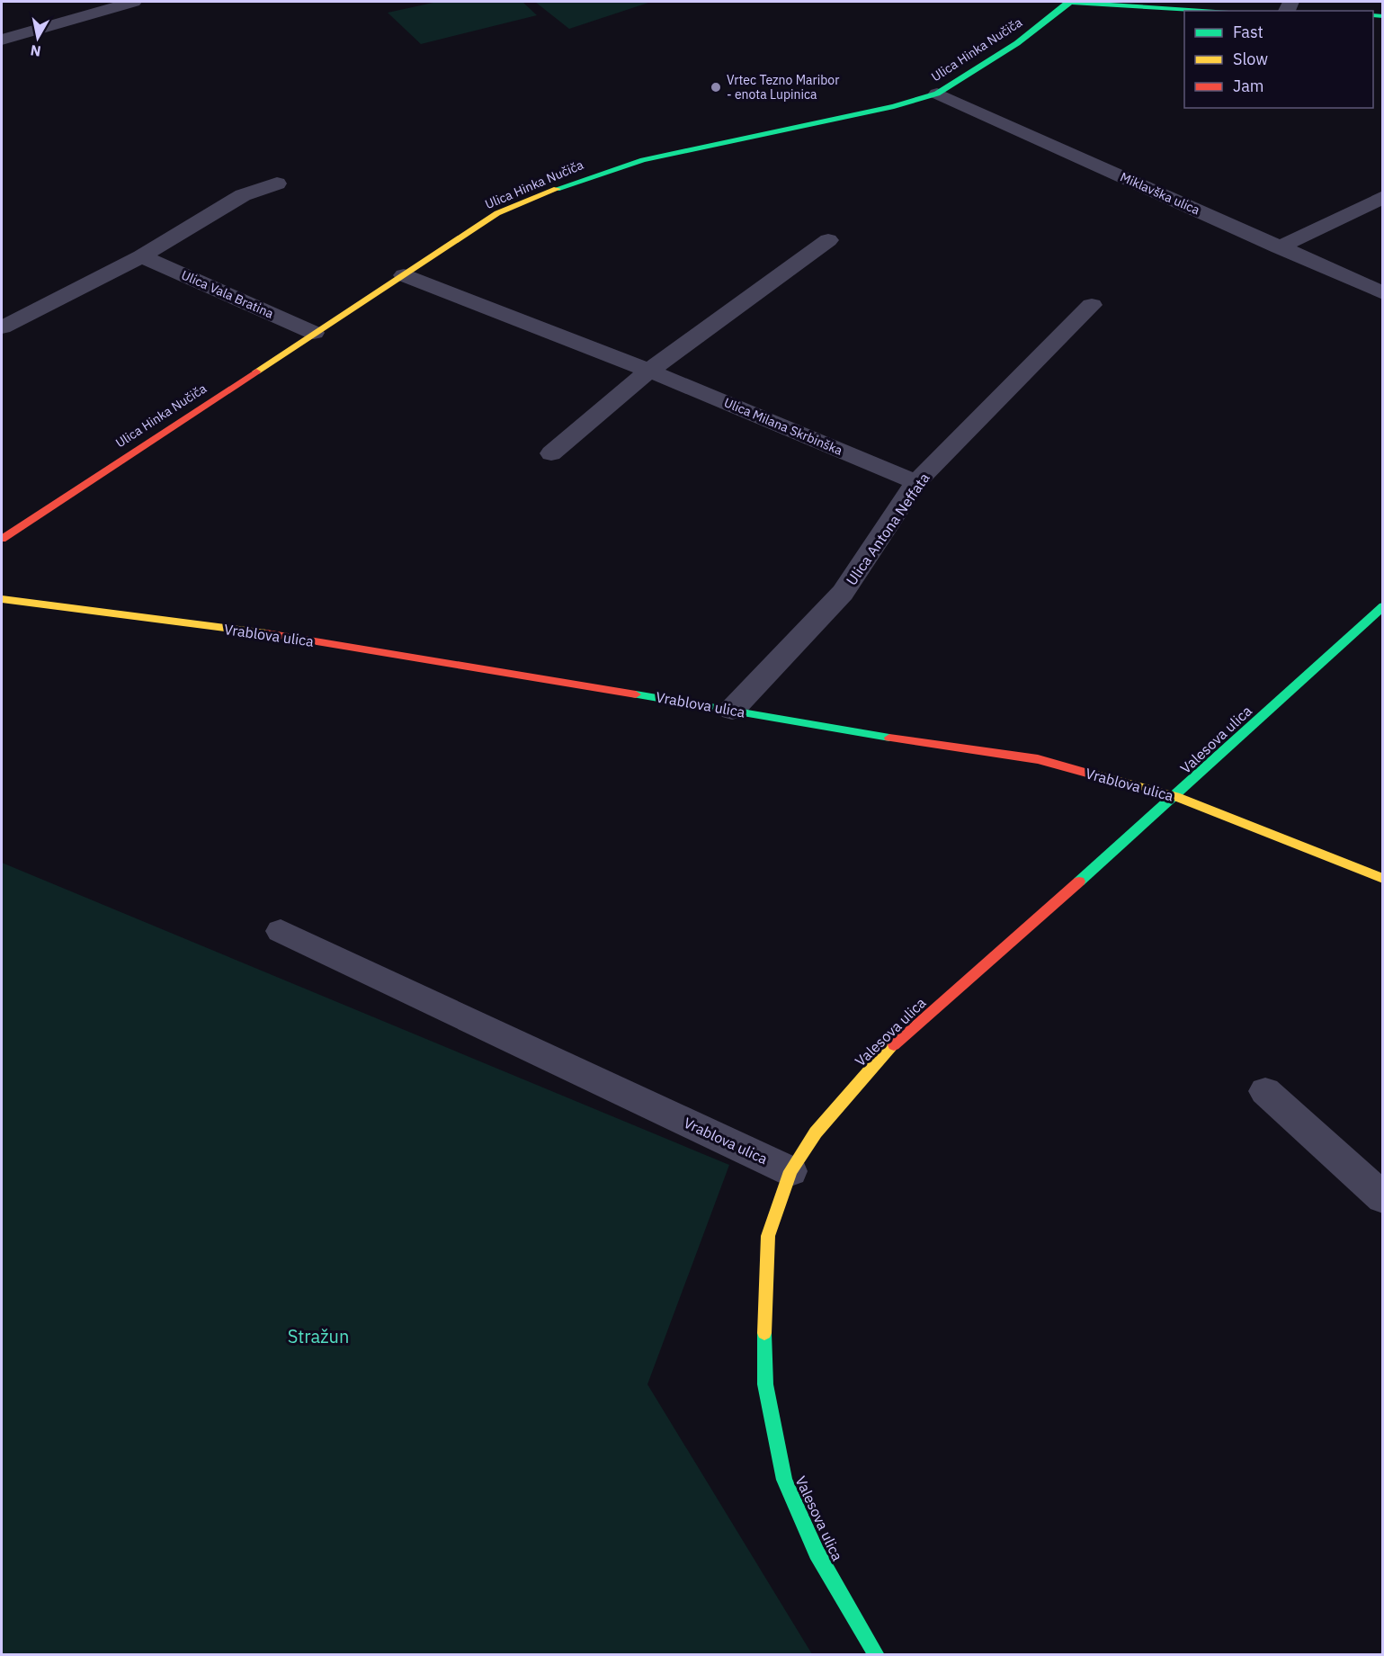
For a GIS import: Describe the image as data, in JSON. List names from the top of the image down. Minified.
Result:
{"streets":{"street":["Ulica Hinka Nučiča","Miklavška ulica","Ulica Vala Bratina","Ulica Milana Skrbinška","Ulica Antona Neffata","Vrablova ulica","Valesova ulica"]},"crossings":[["Ulica Hinka Nučiča","Miklavška ulica"],["Ulica Hinka Nučiča","Ulica Vala Bratina"],["Ulica Hinka Nučiča","Ulica Milana Skrbinška"],["Ulica Milana Skrbinška","Ulica Antona Neffata"],["Ulica Antona Neffata","Vrablova ulica"],["Vrablova ulica","Valesova ulica"]],"parks":["Stražun"],"places":["Vrtec Tezno Maribor - enota Lupinica"],"legend":["Fast","Slow","Jam"],"north":"bottom"}
